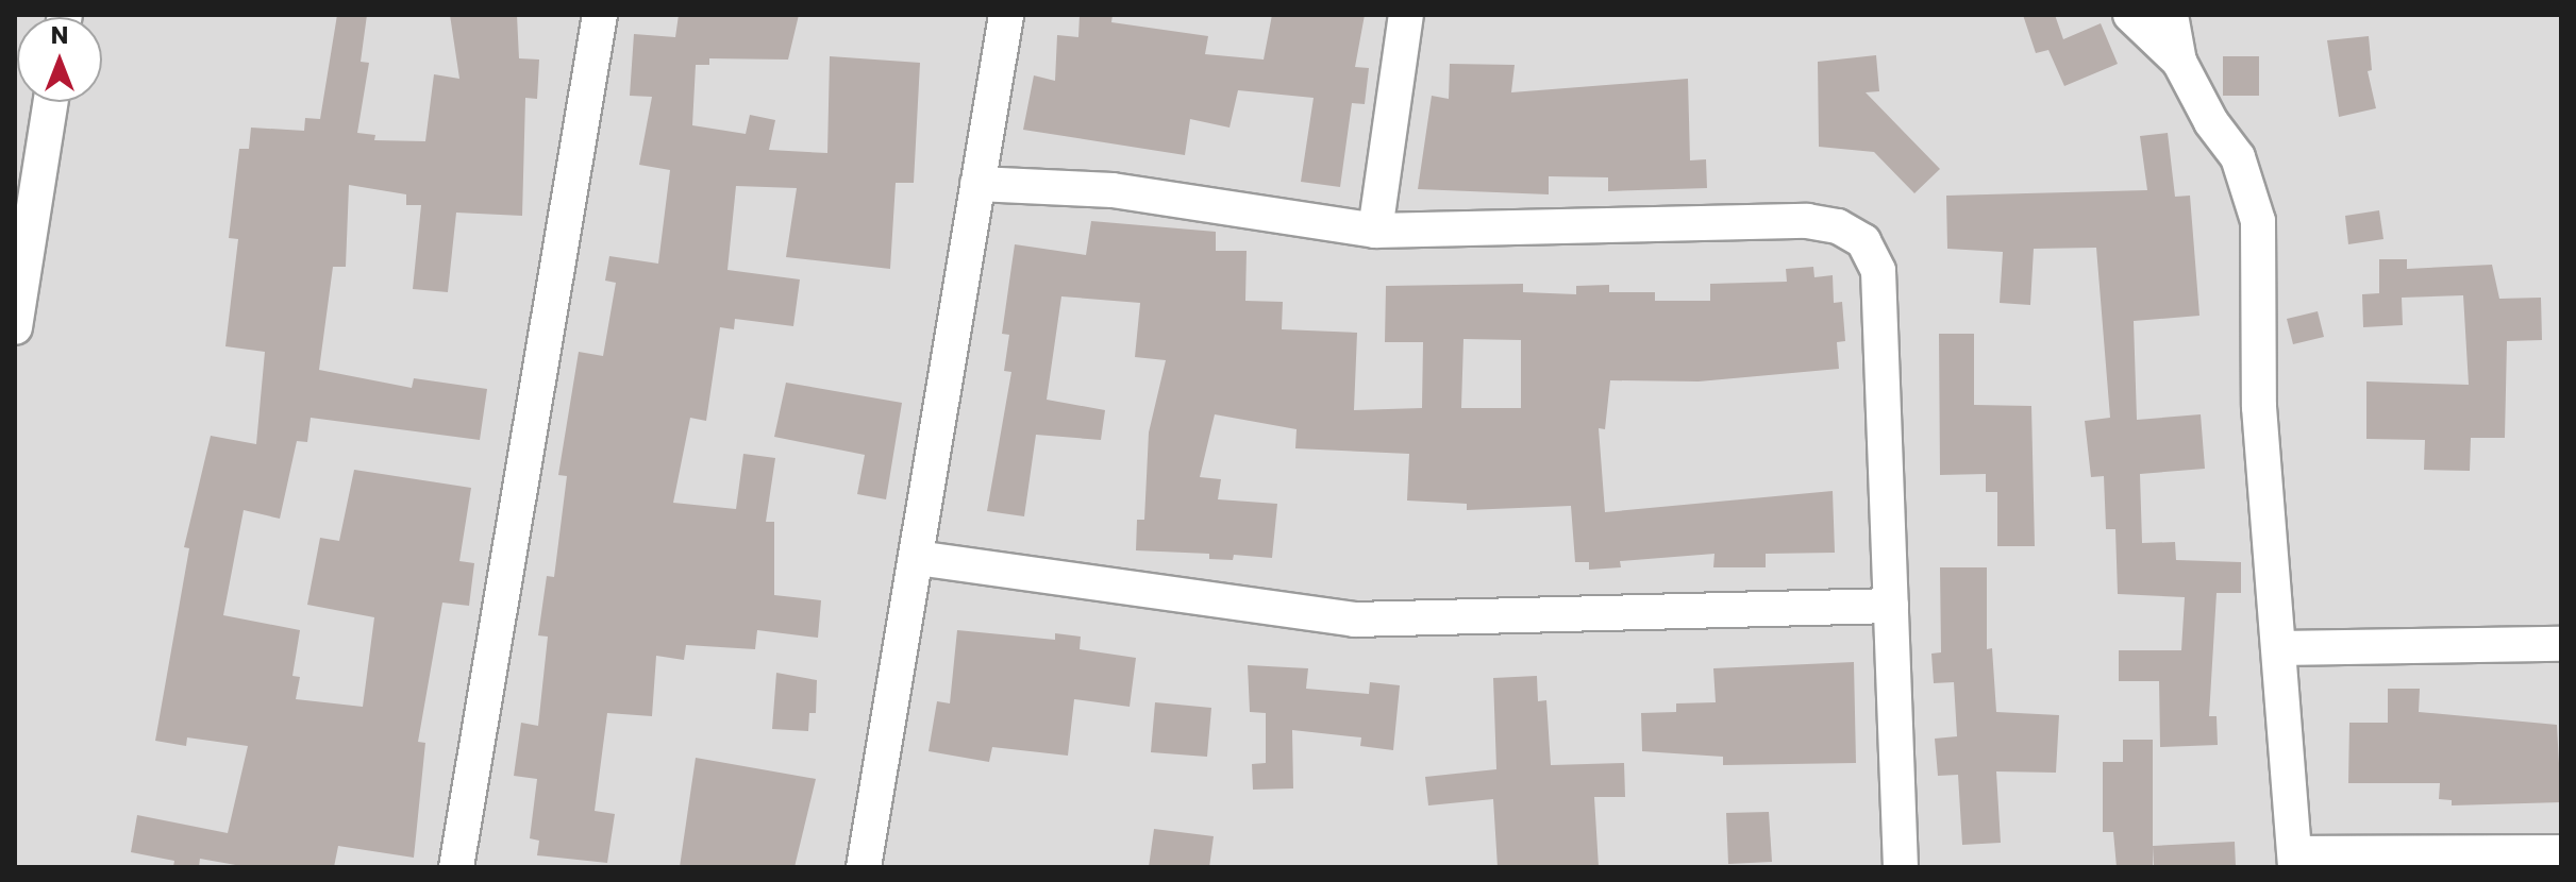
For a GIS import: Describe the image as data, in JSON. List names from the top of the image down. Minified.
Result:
{"north":"top"}
